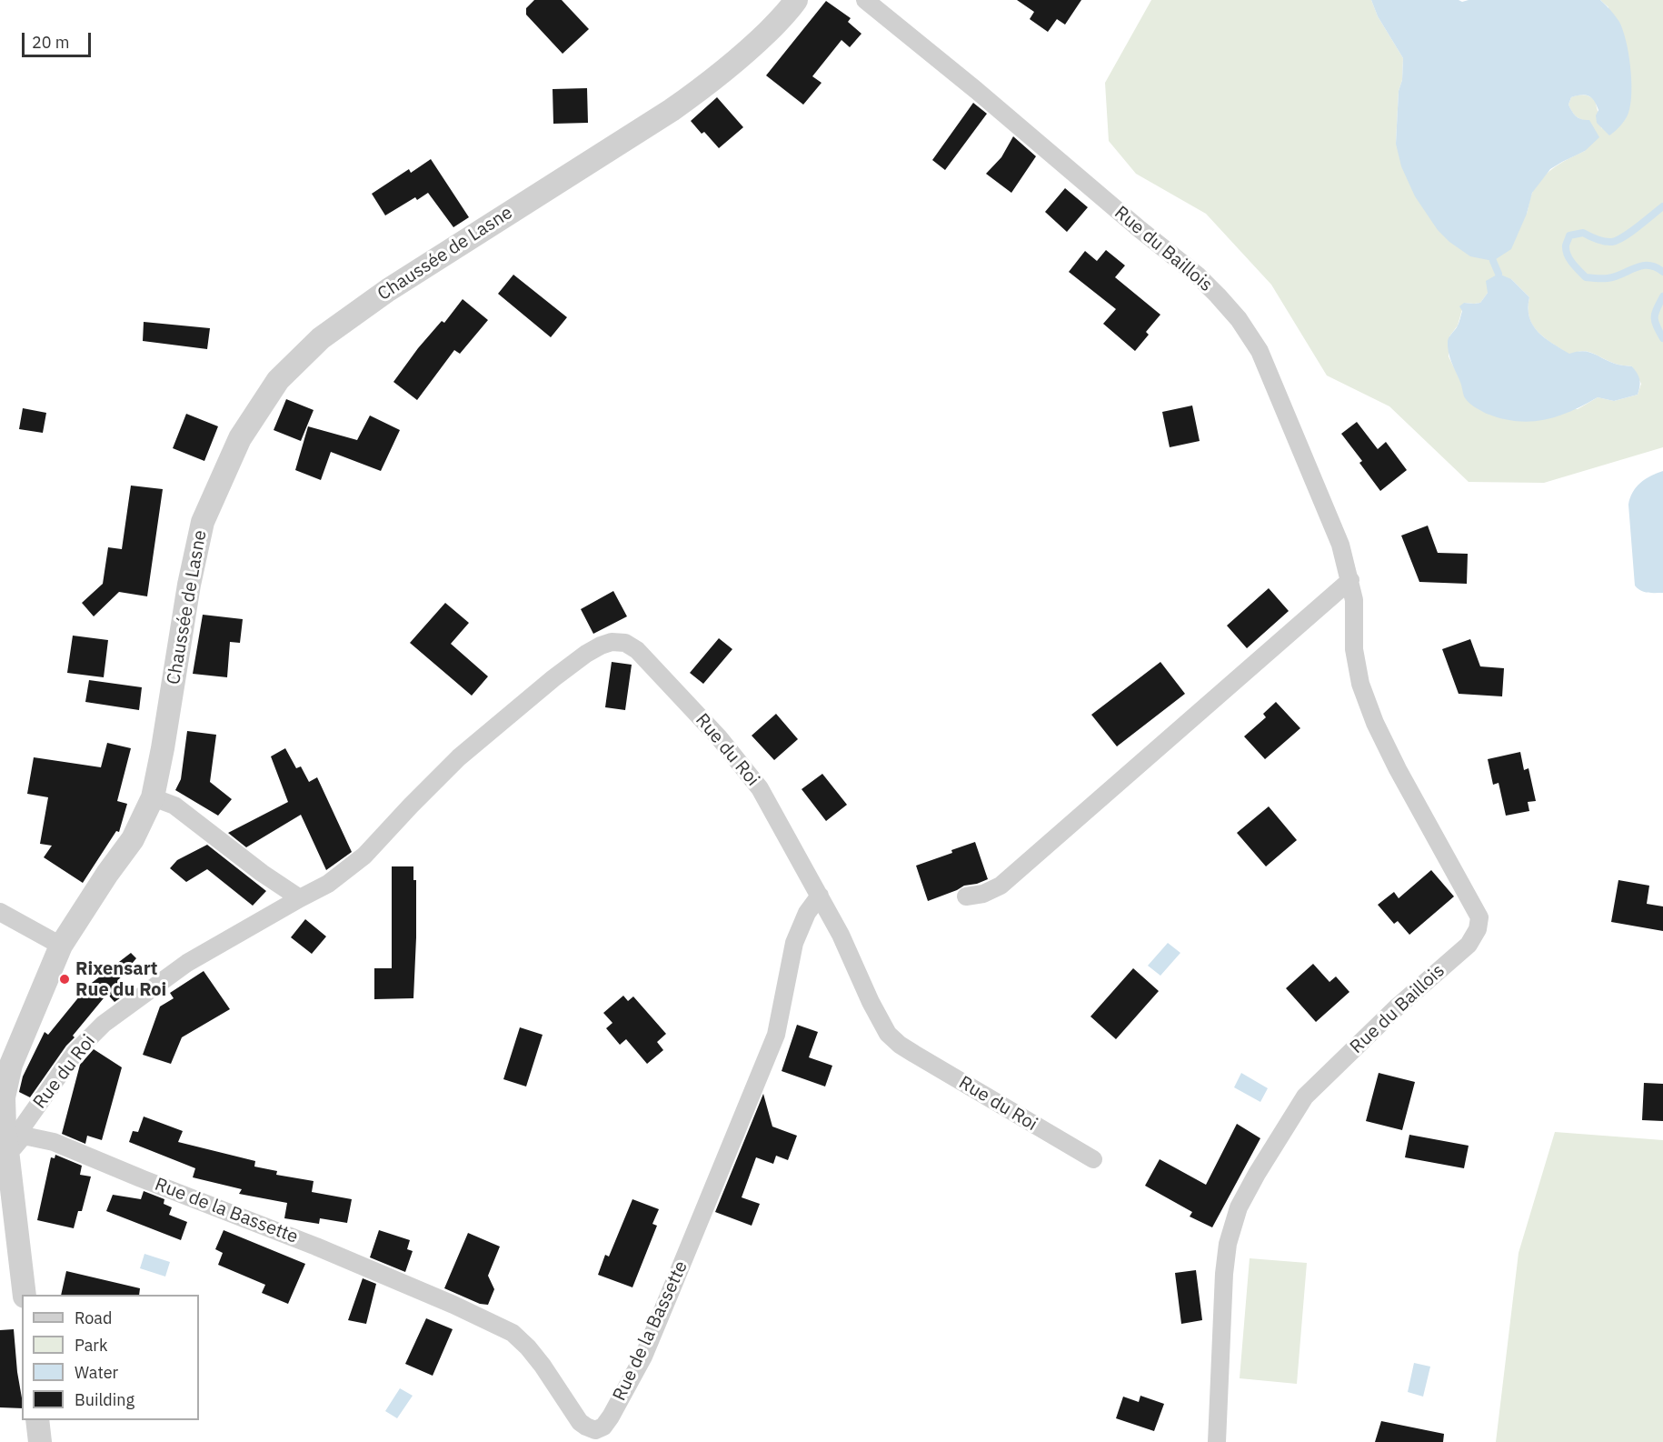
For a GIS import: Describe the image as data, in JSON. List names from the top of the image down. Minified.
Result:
{"streets":{"street":["Rue du Baillois","Chaussée de Lasne","Rue du Roi","Rue de la Bassette"]},"crossings":[["Chaussée de Lasne","Rue du Roi"],["Chaussée de Lasne","Rue de la Bassette"],["Rue du Roi","Rue de la Bassette"]],"places":["Rixensart Rue du Roi"],"legend":["Road","Park","Water","Building"],"scale_bar":"20 m"}
